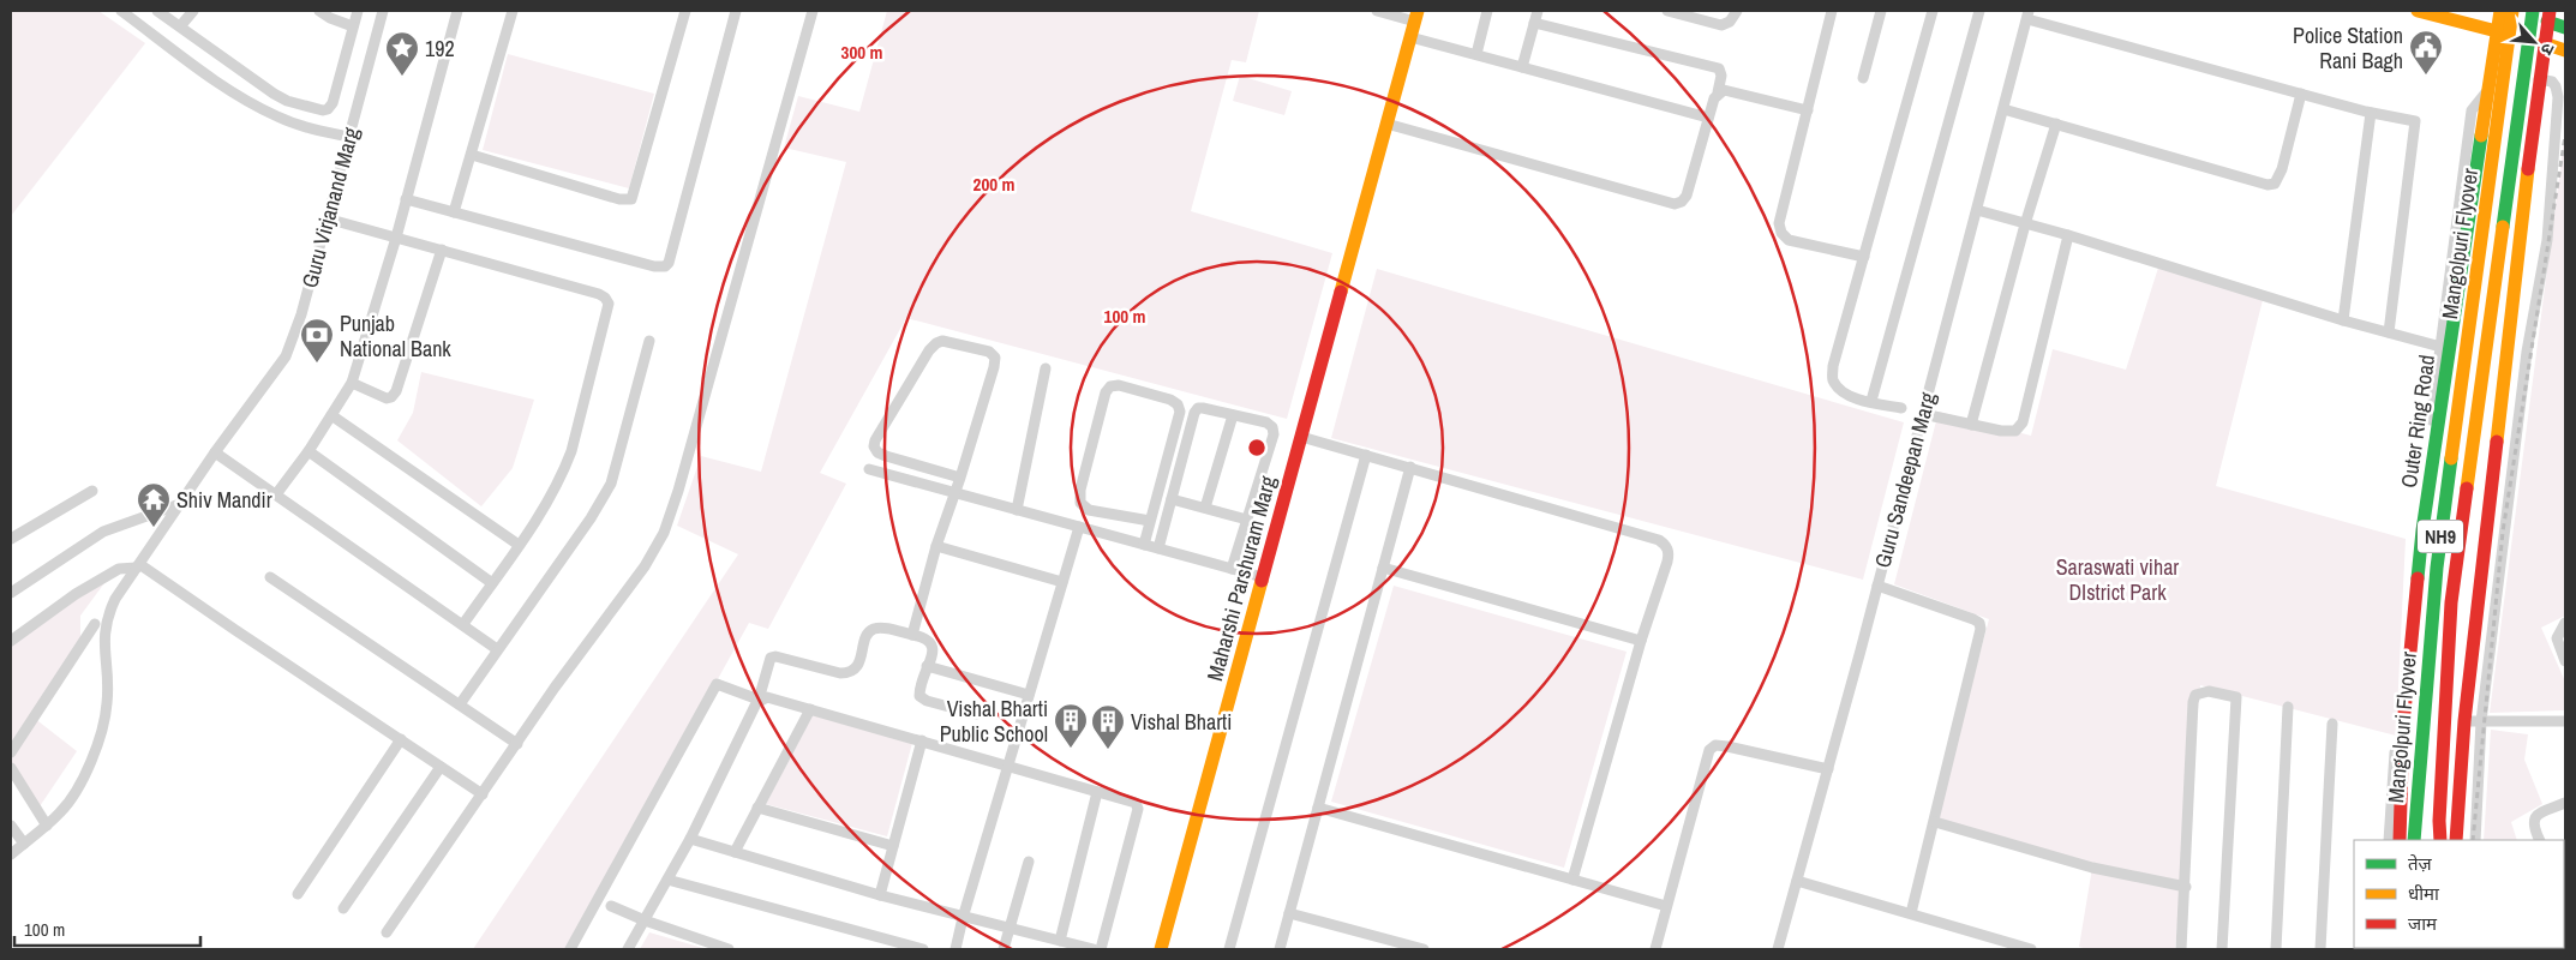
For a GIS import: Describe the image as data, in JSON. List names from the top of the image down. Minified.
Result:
{"streets":{"main road":["Mangolpuri Flyover","Outer Ring Road","NH9","Maharshi Parshuram Marg"],"street":["Guru Virjanand Marg","Guru Sandeepan Marg"]},"parks":["Saraswati vihar DIstrict Park"],"places":{"public building":["Police Station Rani Bagh"],"place":["192"],"bank":["Punjab National Bank"],"temple":["Shiv Mandir"],"building":["Vishal Bharti Public School","Vishal Bharti"]},"legend":["तेज़","धीमा","जाम"],"scale_bar":"100 m","north":"bottom right","rings":["300 m","200 m","100 m"]}
